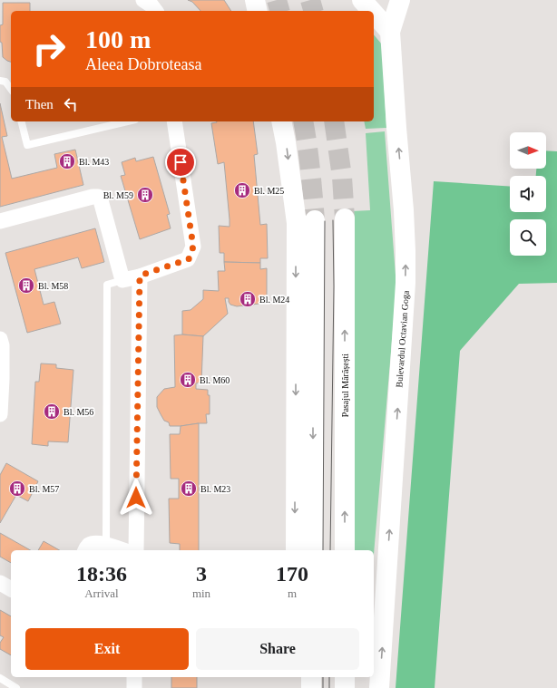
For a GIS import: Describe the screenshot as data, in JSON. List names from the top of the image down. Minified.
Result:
{"streets":{"street":["Bulevardul Octavian Goga","Pasajul Mărășești"]},"places":{"building":["Bl. M43","Bl. M25","Bl. M59","Bl. M58","Bl. M24","Bl. M60","Bl. M56","Bl. M57","Bl. M23"]},"north":"right","page":{"turn":["100 m","Aleea Dobroteasa"],"then":"Then","eta":["18:36","Arrival","3","min","170","m"],"buttons":["Exit","Share"]}}
